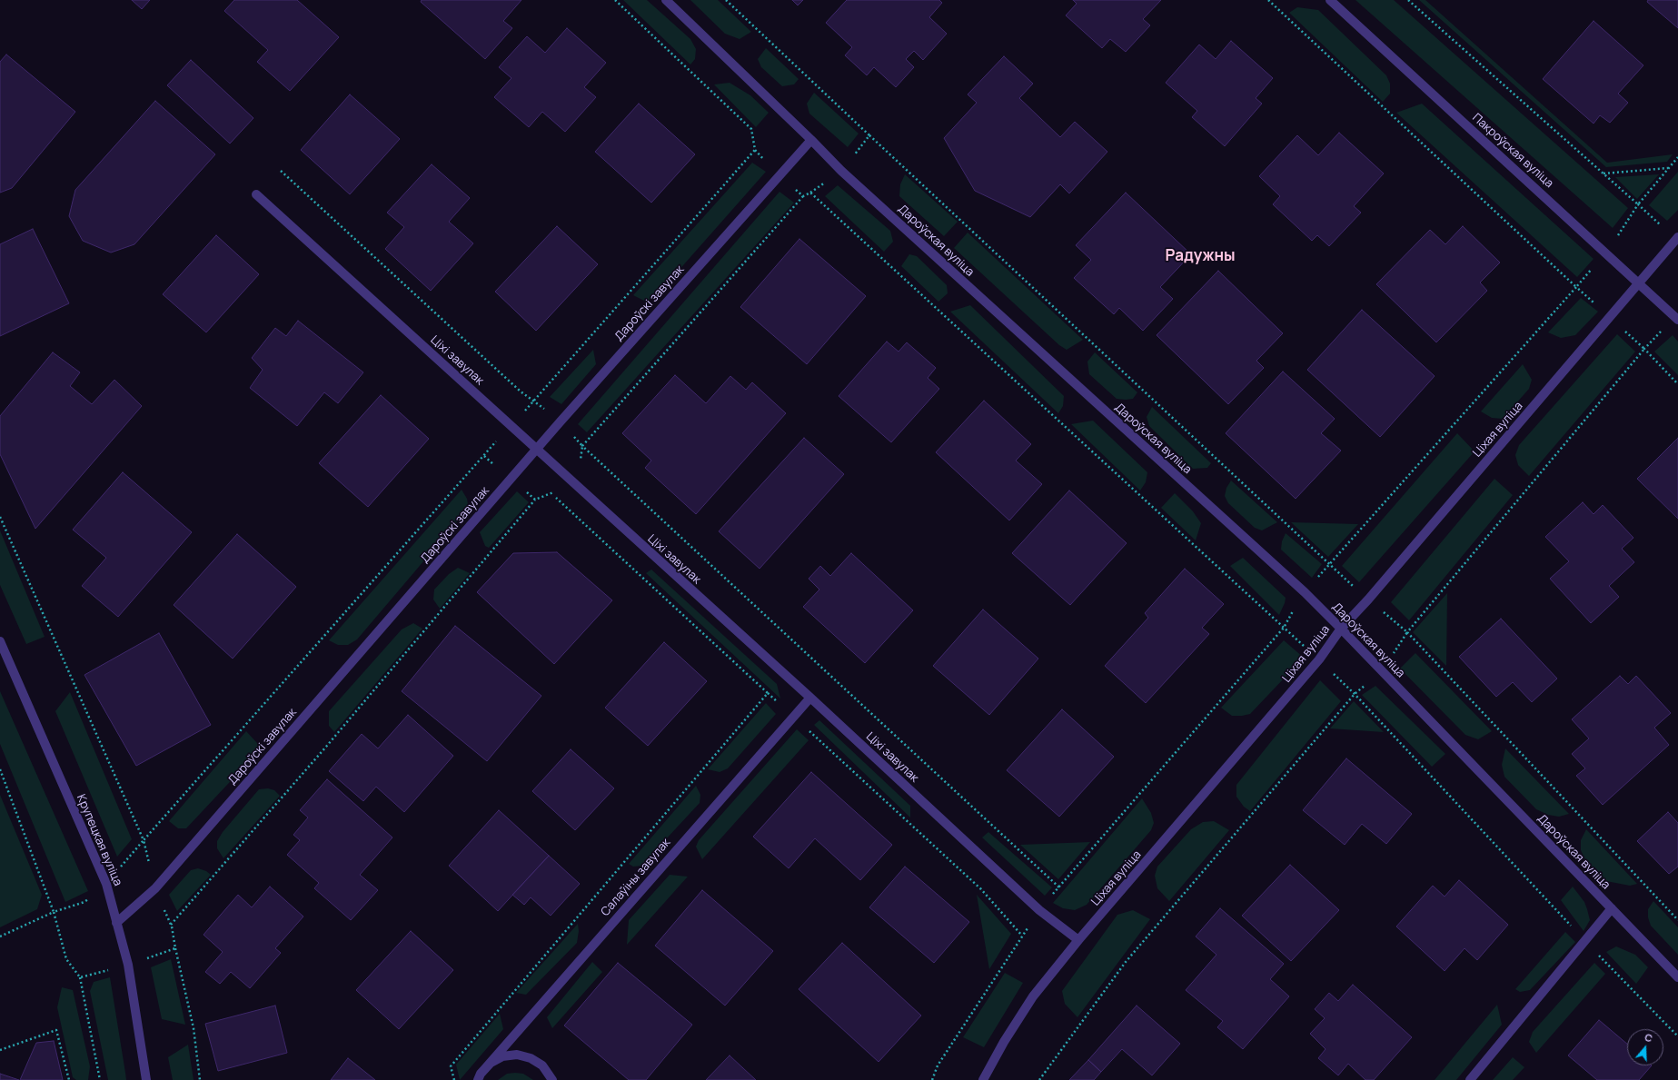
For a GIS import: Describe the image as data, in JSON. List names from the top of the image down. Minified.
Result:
{"streets":{"street":["Пакроўская вуліца","Дароўская вуліца","Дароўскі завулак","Ціхі завулак","Ціхая вуліца","Крупецкая вуліца","Салаўіны завулак"]},"crossings":[["Пакроўская вуліца","Ціхая вуліца"],["Дароўская вуліца","Дароўскі завулак"],["Дароўская вуліца","Ціхая вуліца"],["Дароўскі завулак","Ціхі завулак"],["Дароўскі завулак","Крупецкая вуліца"],["Ціхі завулак","Ціхая вуліца"],["Ціхі завулак","Салаўіны завулак"]],"districts":["Радужны"],"north":"top"}
